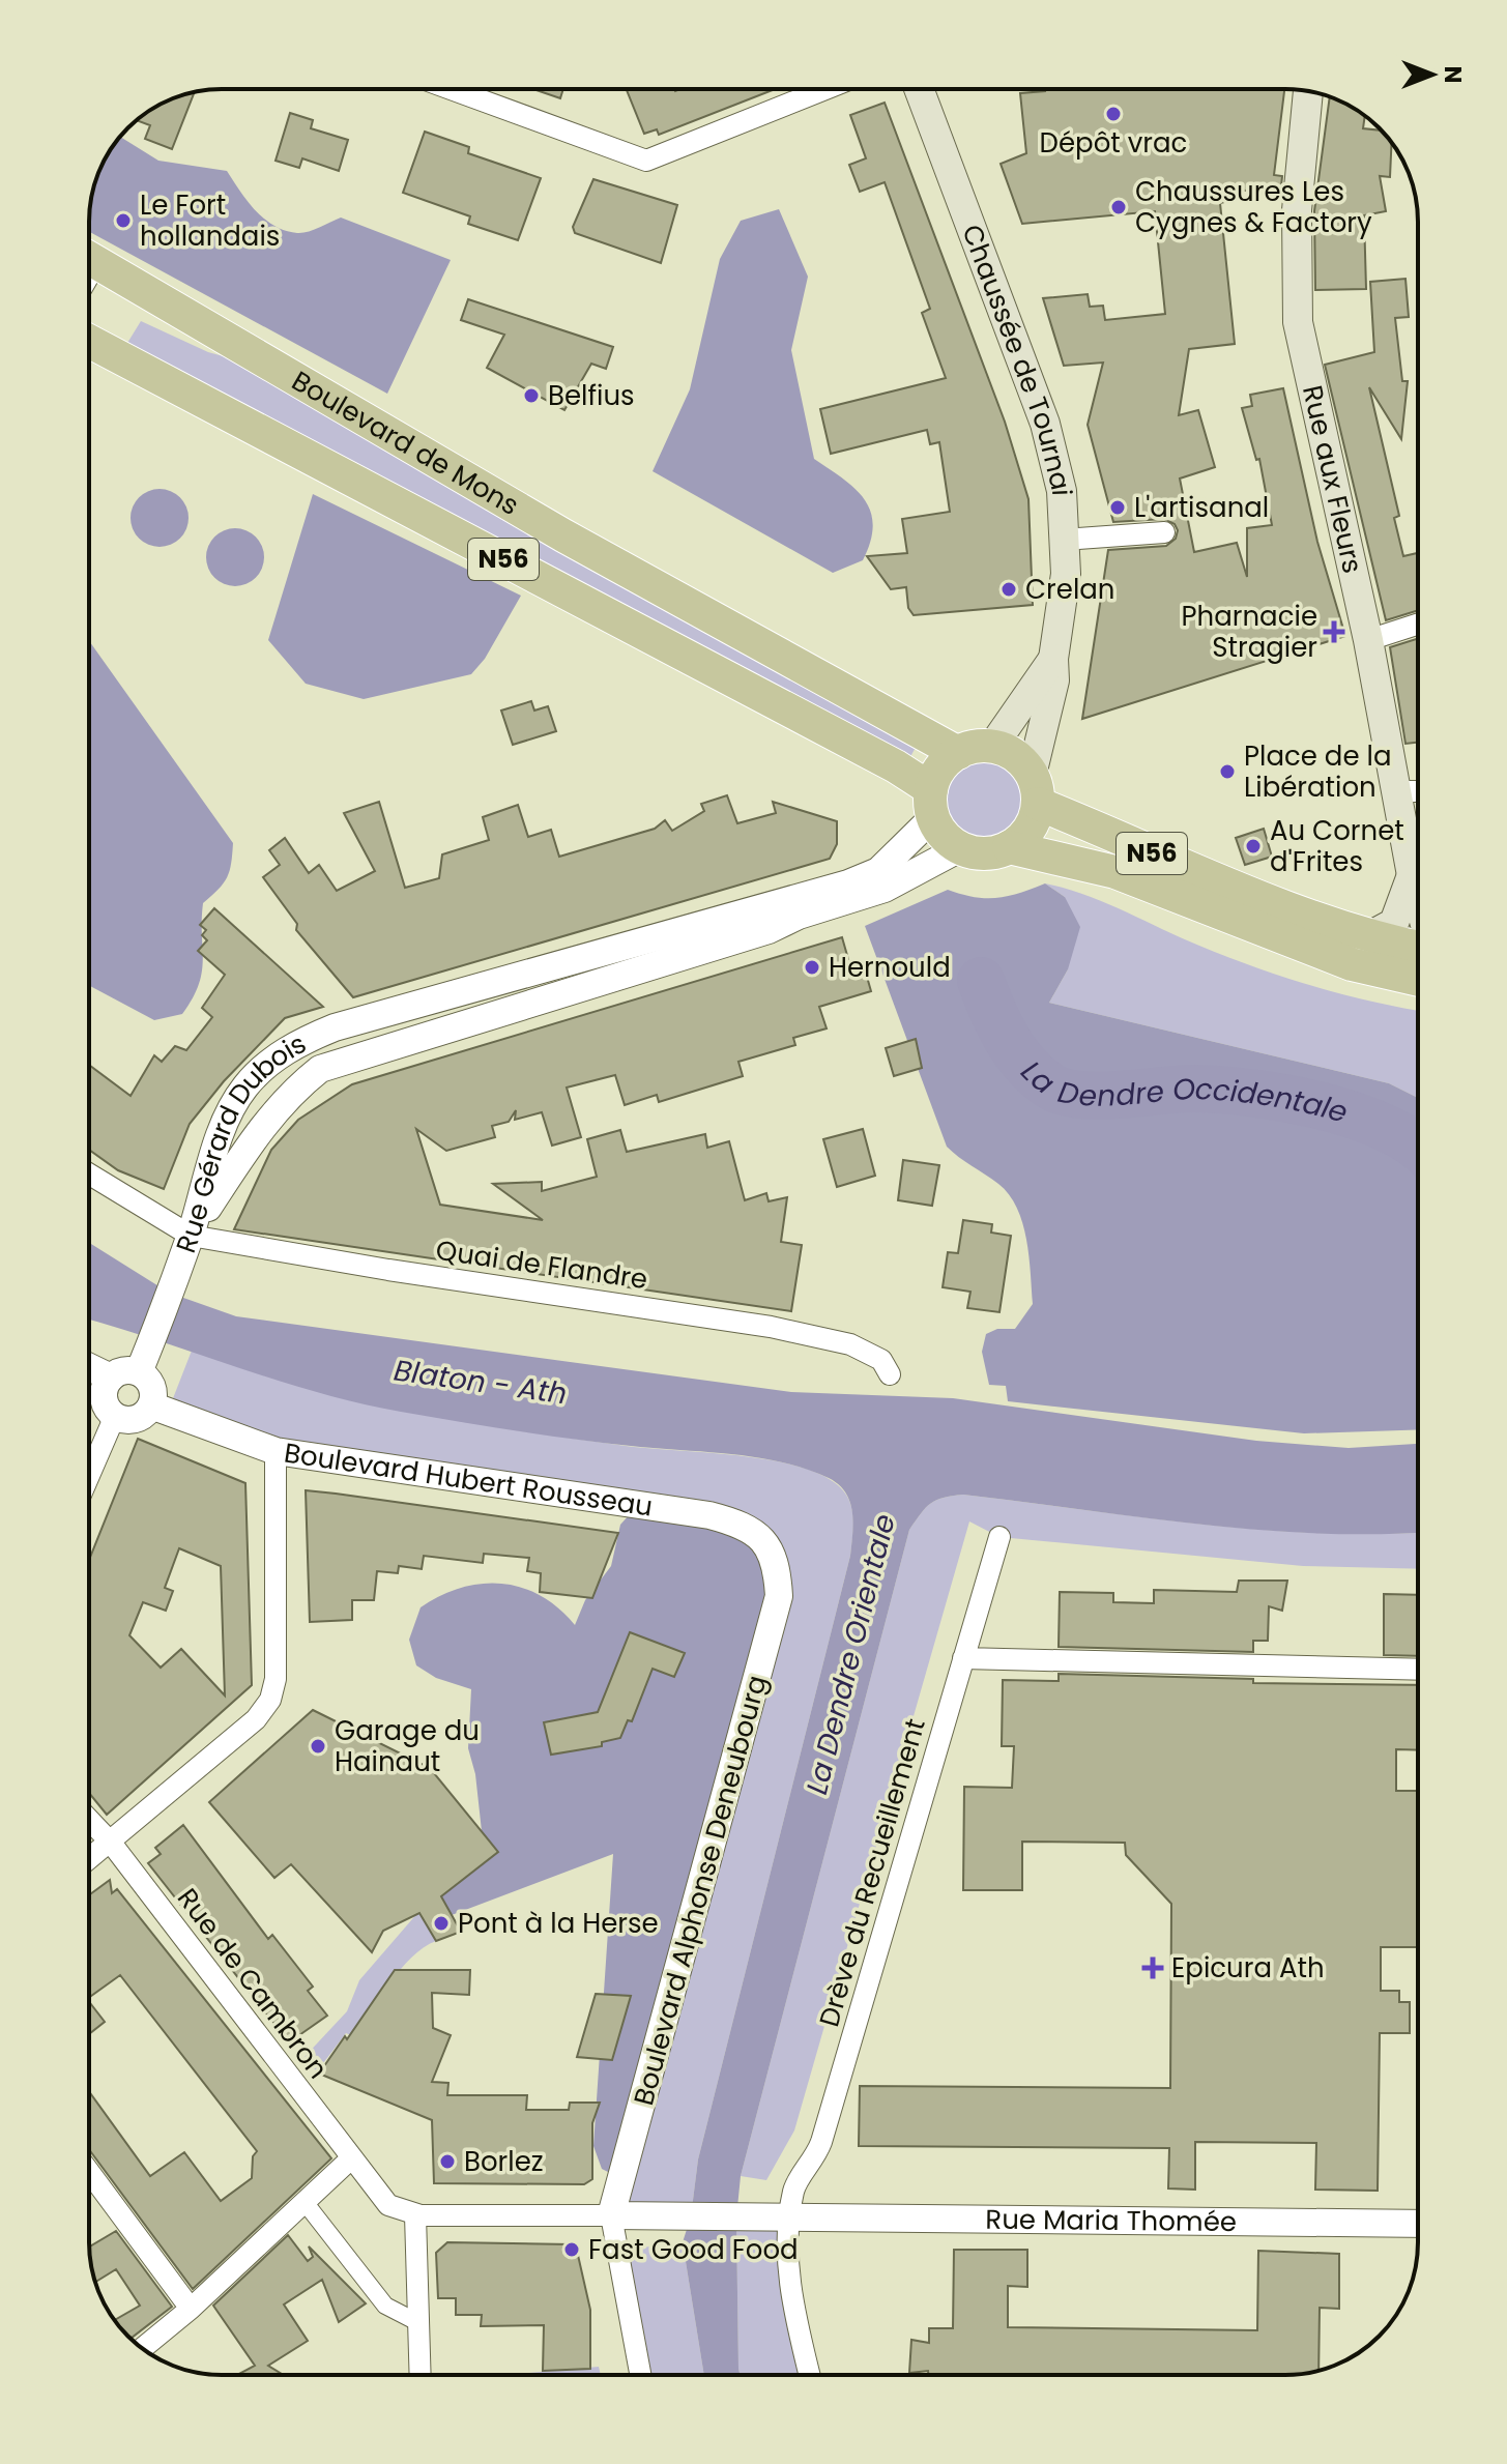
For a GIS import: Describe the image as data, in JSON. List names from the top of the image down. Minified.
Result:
{"streets":{"main road":["Chaussée de Tournai","Boulevard de Mons","Rue aux Fleurs","N56"],"street":["Rue Gérard Dubois","Quai de Flandre","Boulevard Hubert Rousseau","Drève du Recueillement","Boulevard Alphonse Deneubourg","Rue de Cambron","Rue Maria Thomée"]},"crossings":[["Chaussée de Tournai","Boulevard de Mons"],["Chaussée de Tournai","N56"],["Chaussée de Tournai","Rue Gérard Dubois"],["Boulevard de Mons","N56"],["Boulevard de Mons","Rue Gérard Dubois"],["N56","Rue Gérard Dubois"],["Rue Gérard Dubois","Quai de Flandre"],["Boulevard Hubert Rousseau","Boulevard Alphonse Deneubourg"],["Drève du Recueillement","Rue Maria Thomée"],["Boulevard Alphonse Deneubourg","Rue Maria Thomée"]],"water":["La Dendre Occidentale","Blaton - Ath","La Dendre Orientale"],"places":{"other":["Dépôt vrac","Chaussures Les Cygnes & Factory","Le Fort hollandais","Belfius","L'artisanal","Crelan","Place de la Libération","Au Cornet d'Frites","Hernould","Garage du Hainaut","Pont à la Herse","Borlez","Fast Good Food"],"health":["Pharnacie Stragier","Epicura Ath"]},"north":"right"}
